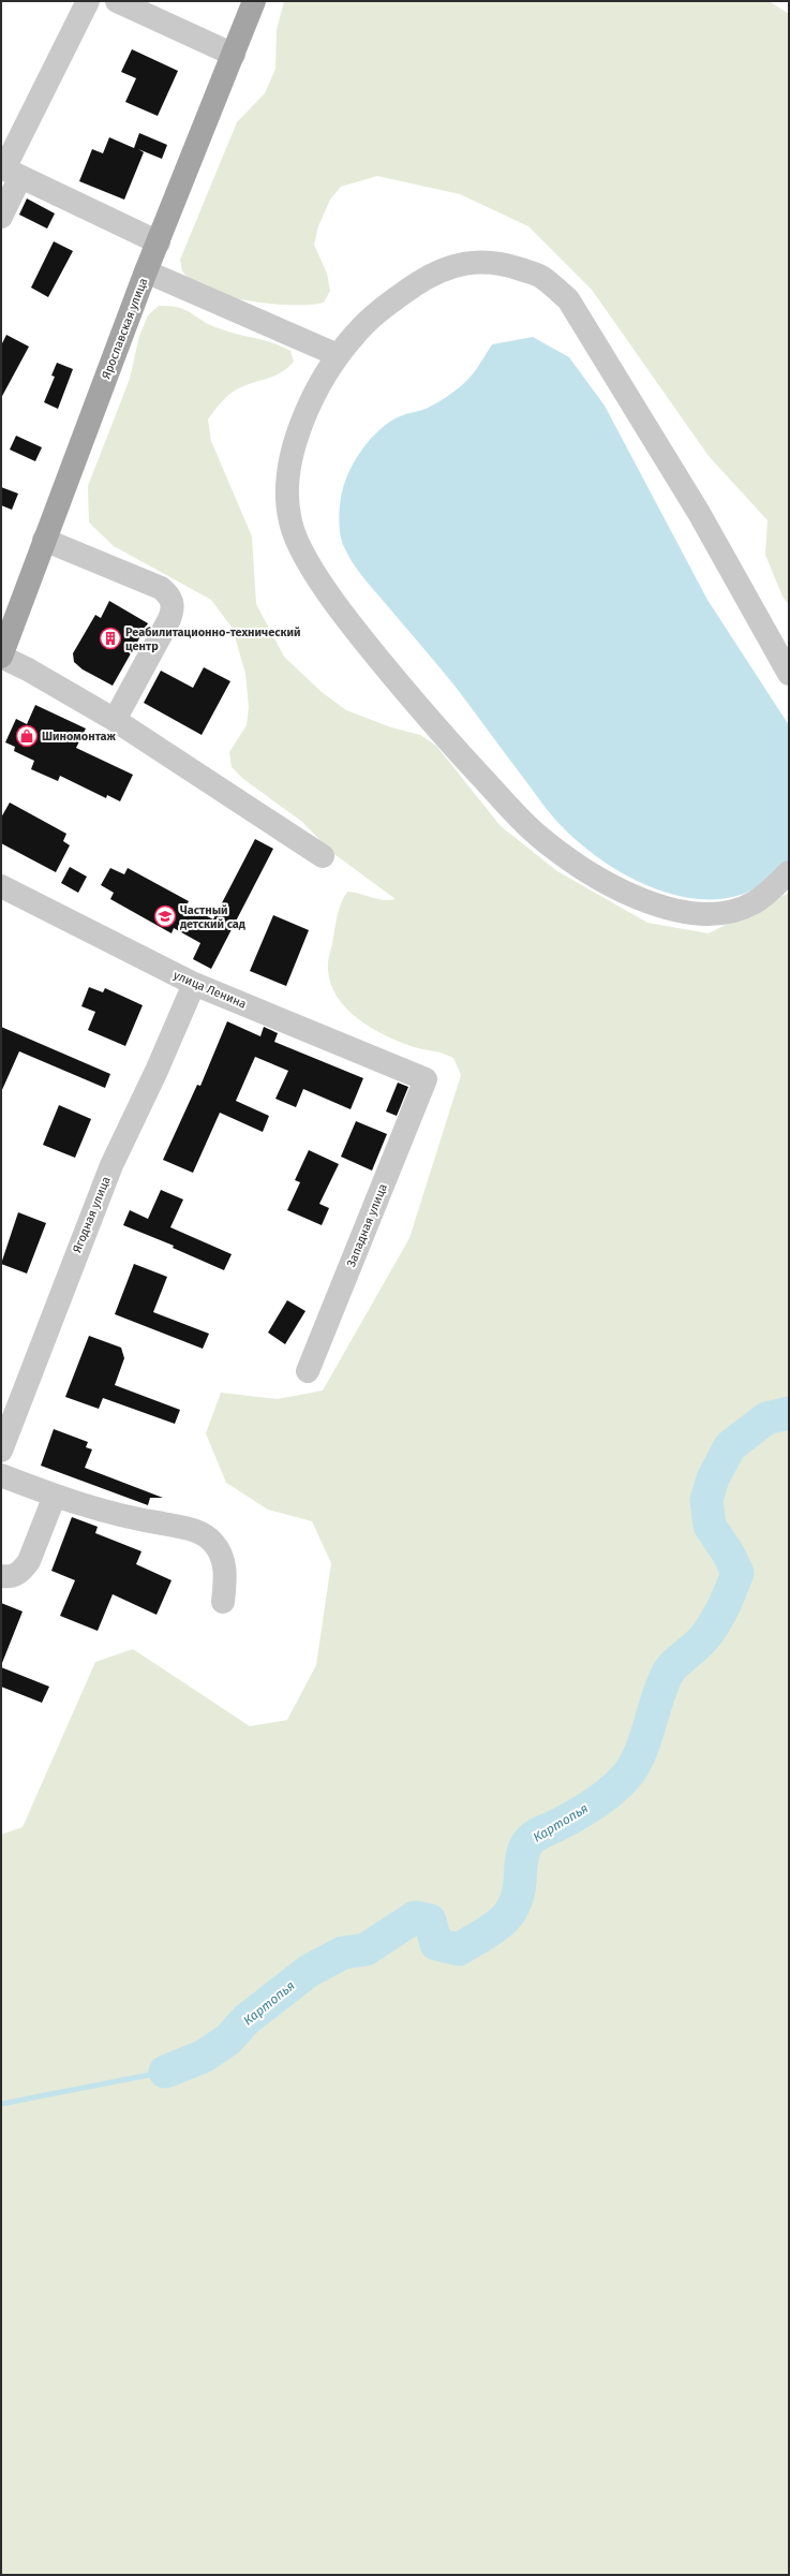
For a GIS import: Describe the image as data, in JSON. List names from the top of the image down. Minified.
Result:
{"streets":{"main road":["Ярославская улица"],"street":["улица Ленина","Ягодная улица","Западная улица"]},"crossings":[["улица Ленина","Ягодная улица"],["улица Ленина","Западная улица"]],"water":["Картопья"],"places":{"building":["Реабилитационно-технический центр"],"shop":["Шиномонтаж"],"school or university":["Частный детский сад"]}}
